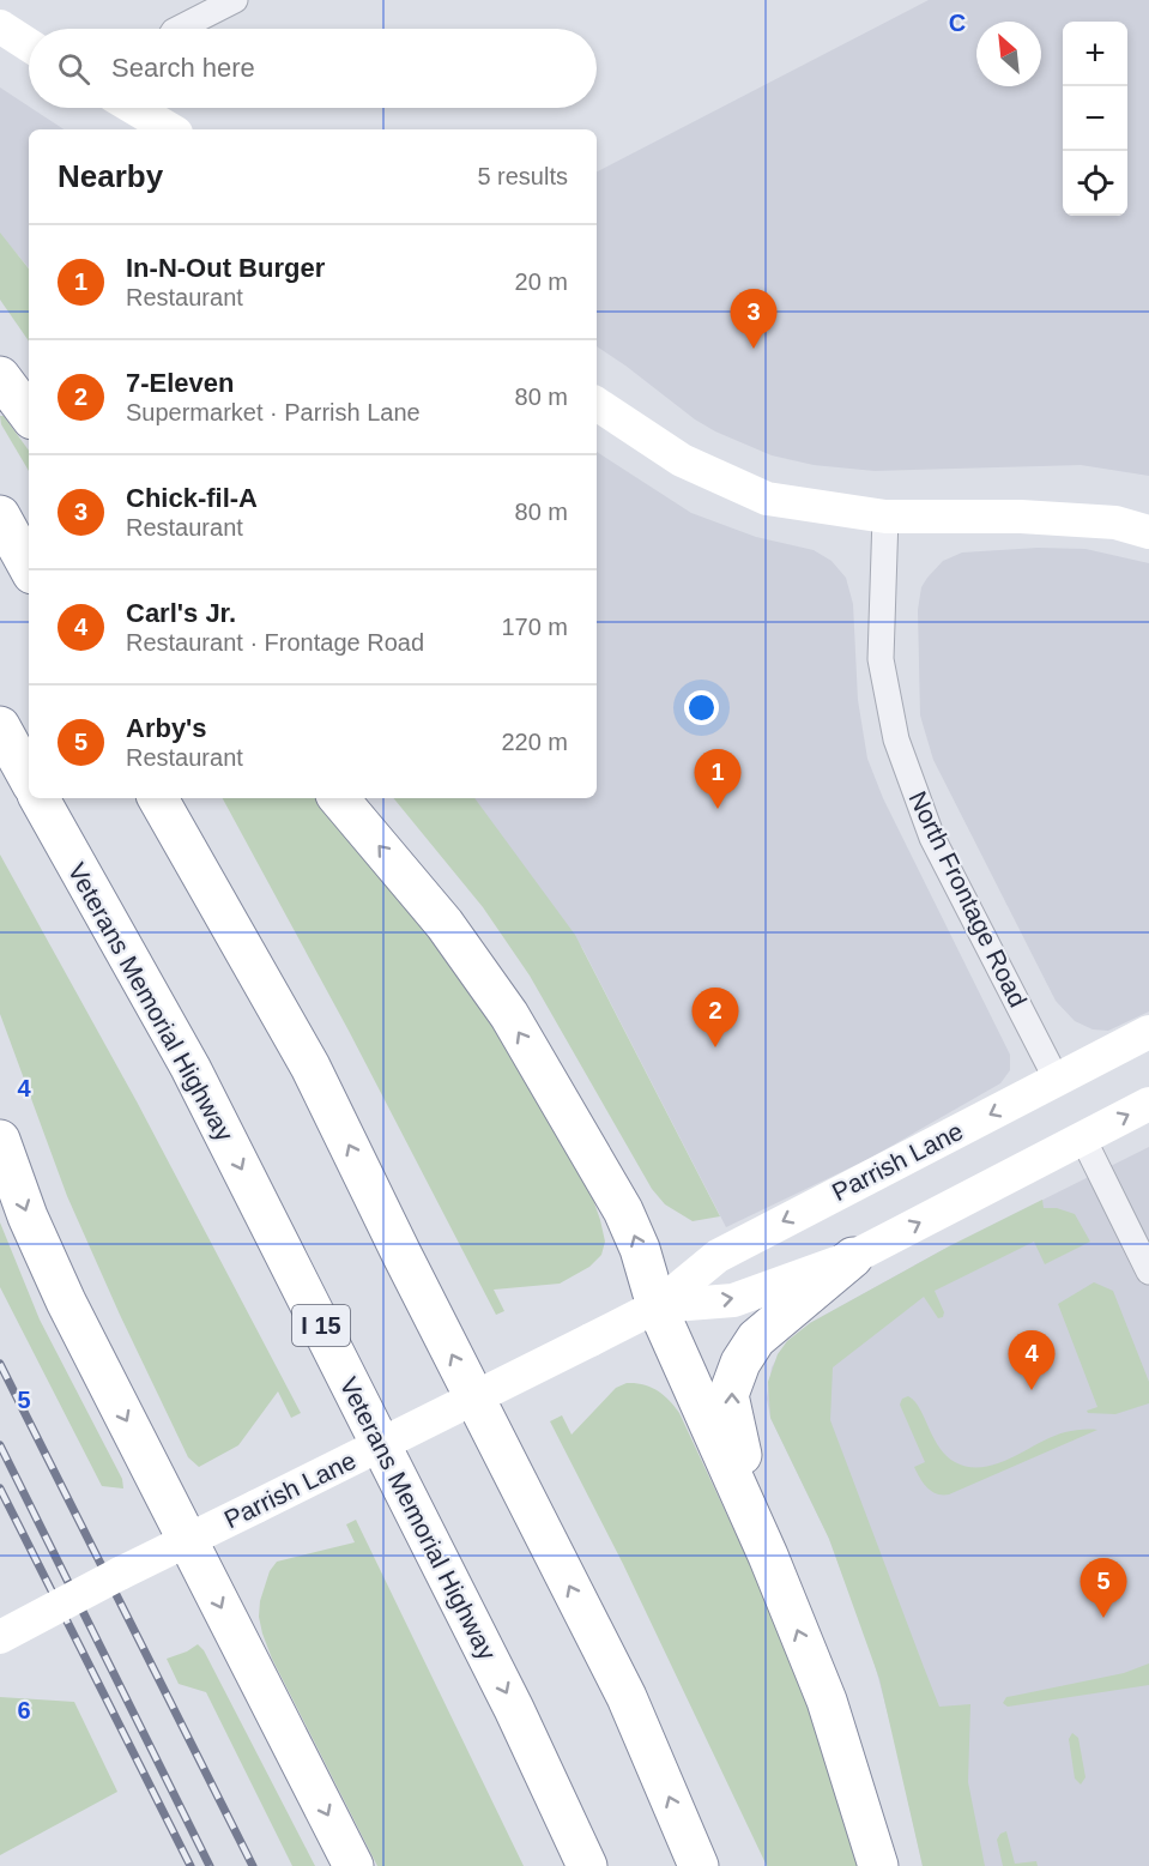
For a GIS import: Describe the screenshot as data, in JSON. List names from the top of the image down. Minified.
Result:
{"streets":{"highway":["Veterans Memorial Highway","I 15"],"main road":["Parrish Lane"],"street":["North Frontage Road"]},"crossings":[["North Frontage Road","Parrish Lane"]],"north":"top left","page":{"map_buttons":["+","−"],"search":"Search here","heading":["Nearby","5 results"],"list":[{"mark":"1","name":"In-N-Out Burger","note":"Restaurant","value":"20 m"},{"mark":"2","name":"7-Eleven","note":"Supermarket · Parrish Lane","value":"80 m"},{"mark":"3","name":"Chick-fil-A","note":"Restaurant","value":"80 m"},{"mark":"4","name":"Carl's Jr.","note":"Restaurant · Frontage Road","value":"170 m"},{"mark":"5","name":"Arby's","note":"Restaurant","value":"220 m"}],"pins":["3","1","2","4","5"]},"grid":{"columns":["C"],"rows":["4","5","6"]}}
